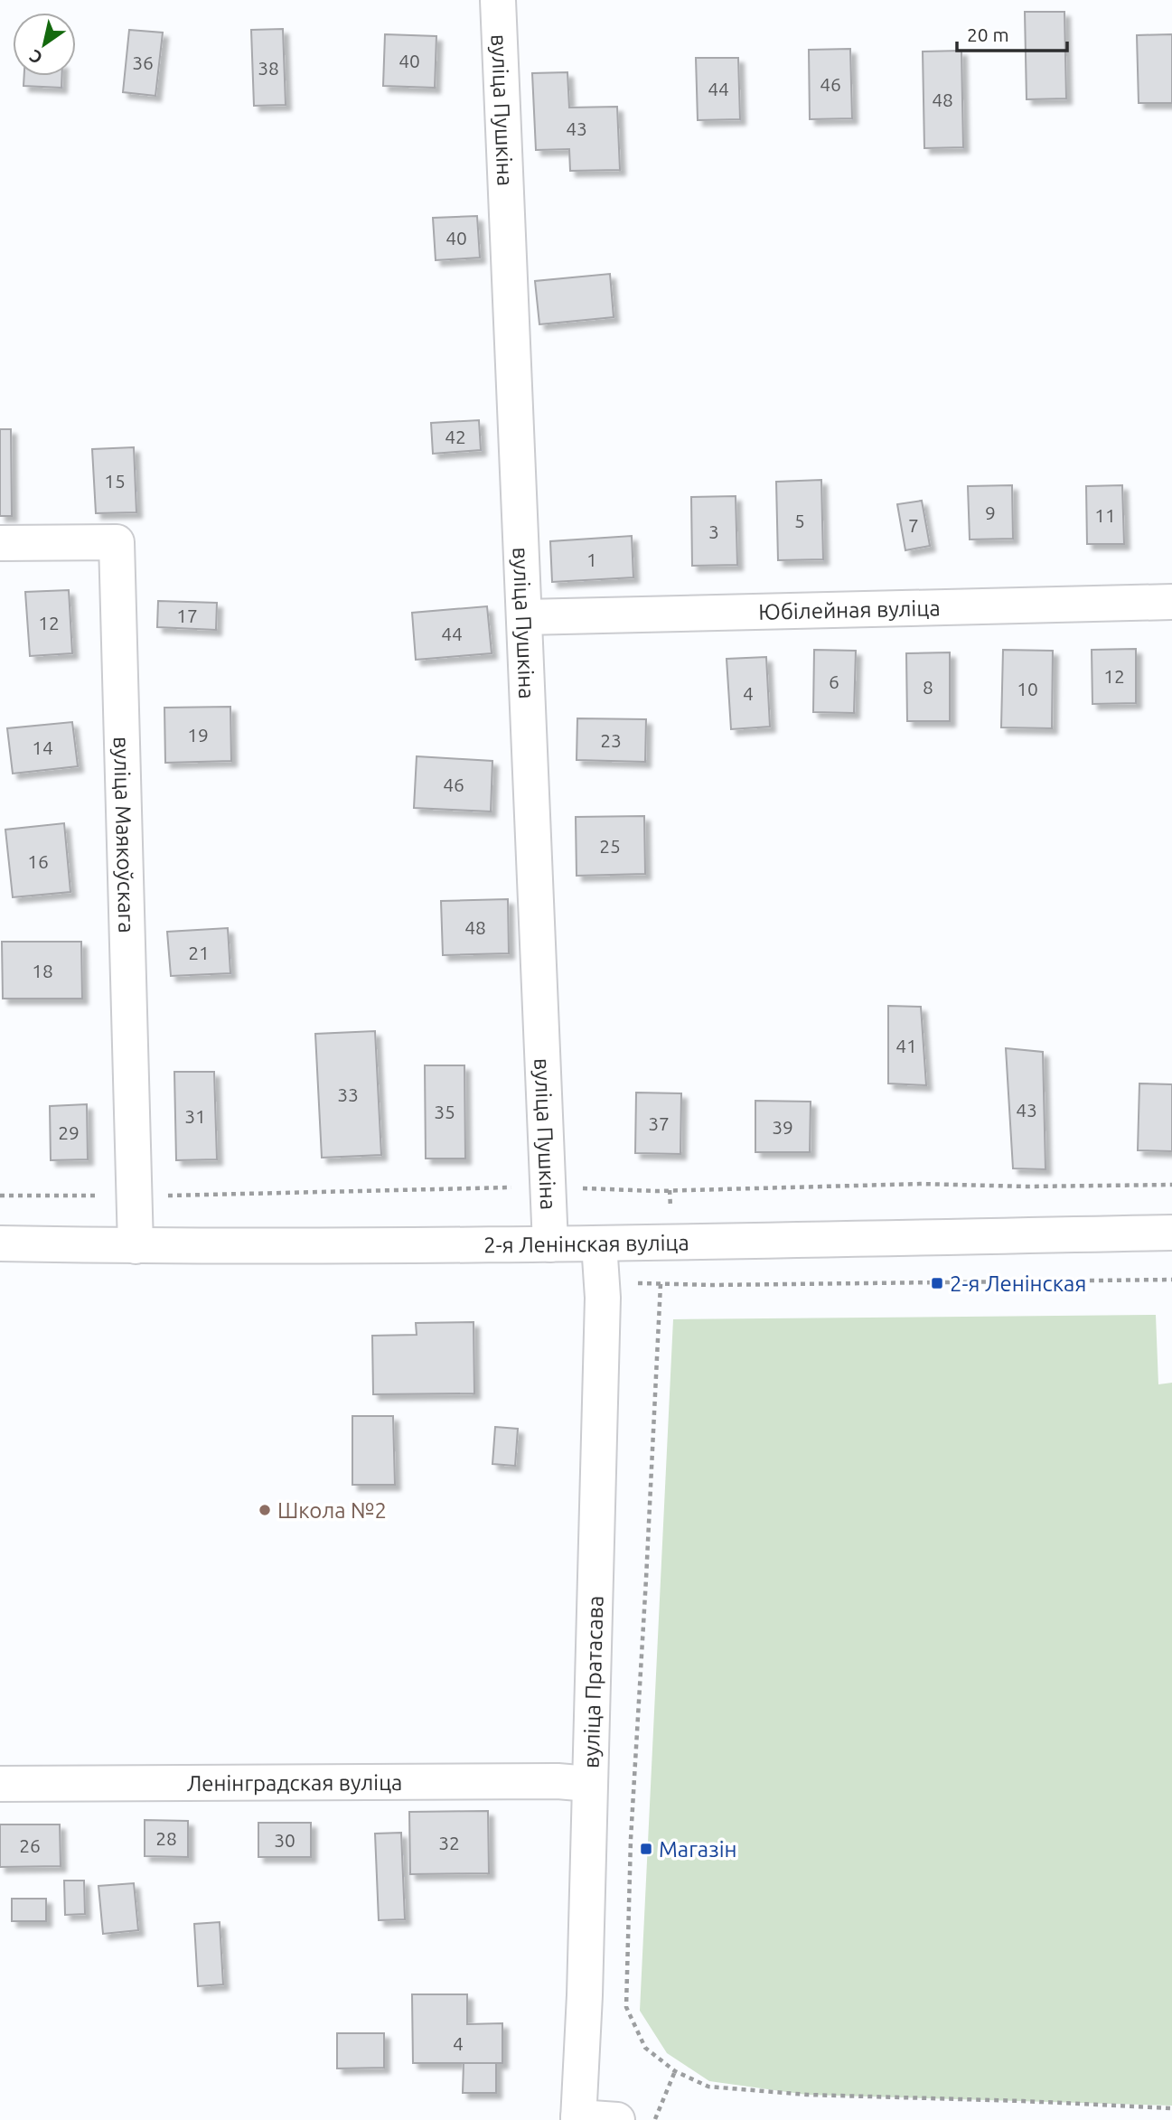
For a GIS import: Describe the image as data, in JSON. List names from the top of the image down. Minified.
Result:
{"streets":{"street":["вуліца Пушкіна","Юбілейная вуліца","вуліца Маякоўскага","2-я Ленінская вуліца","вуліца Пратасава","Ленінградская вуліца"]},"crossings":[["вуліца Пушкіна","Юбілейная вуліца"],["вуліца Пушкіна","2-я Ленінская вуліца"],["вуліца Маякоўскага","2-я Ленінская вуліца"],["2-я Ленінская вуліца","вуліца Пратасава"],["вуліца Пратасава","Ленінградская вуліца"]],"places":{"transit":["2-я Ленінская","Магазін"],"other":["Школа №2"]},"house_numbers":["40","36","38","46","44","48","43","40","42","15","9","11","5","7","3","1","17","12","44","12","6","8","10","4","19","23","14","46","25","16","48","21","18","41","33","43","35","31","37","39","29","28","30","32","26","4"],"scale_bar":"20 m","north":"bottom left"}
